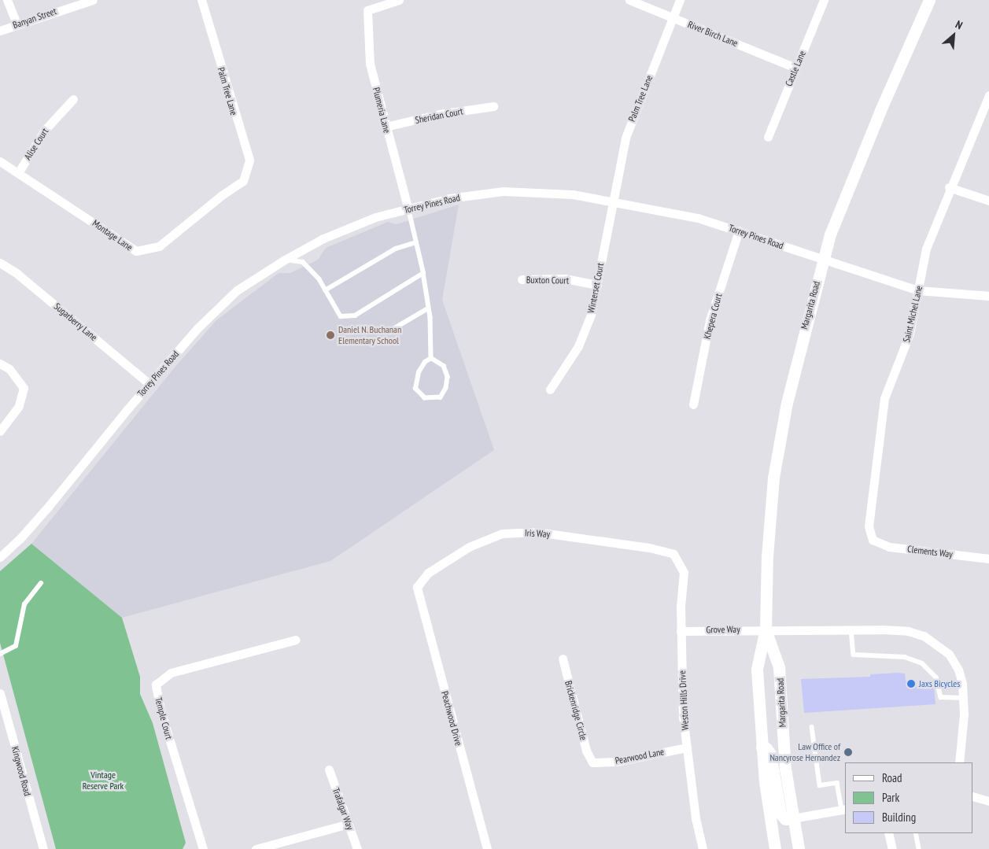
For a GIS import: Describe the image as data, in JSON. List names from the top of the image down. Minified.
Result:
{"streets":{"main road":["Margarita Road"],"street":["Banyan Street","River Birch Lane","Castle Lane","Palm Tree Lane","Plumeria Lane","Sheridan Court","Alise Court","Torrey Pines Road","Montage Lane","Buxton Court","Winterset Court","Saint Michel Lane","Khepera Court","Sugarberry Lane","Iris Way","Clements Way","Grove Way","Weston Hills Drive","Brickenridge Circle","Temple Court","Peachwood Drive","Pearwood Lane","Kingwood Road","Trafalgar Way"]},"crossings":[["River Birch Lane","Castle Lane"],["River Birch Lane","Palm Tree Lane"],["Palm Tree Lane","Torrey Pines Road"],["Palm Tree Lane","Montage Lane"],["Palm Tree Lane","Winterset Court"],["Plumeria Lane","Sheridan Court"],["Plumeria Lane","Torrey Pines Road"],["Alise Court","Montage Lane"],["Torrey Pines Road","Winterset Court"],["Torrey Pines Road","Margarita Road"],["Torrey Pines Road","Saint Michel Lane"],["Torrey Pines Road","Khepera Court"],["Torrey Pines Road","Sugarberry Lane"],["Buxton Court","Winterset Court"],["Margarita Road","Grove Way"],["Saint Michel Lane","Clements Way"],["Iris Way","Weston Hills Drive"],["Iris Way","Peachwood Drive"],["Grove Way","Weston Hills Drive"],["Weston Hills Drive","Pearwood Lane"],["Brickenridge Circle","Pearwood Lane"]],"parks":["Vintage Reserve Park"],"places":["Daniel N. Buchanan Elementary School","Jaxs Bicycles","Law Office of Nancyrose Hernandez"],"legend":["Road","Park","Building"],"north":"top right"}
